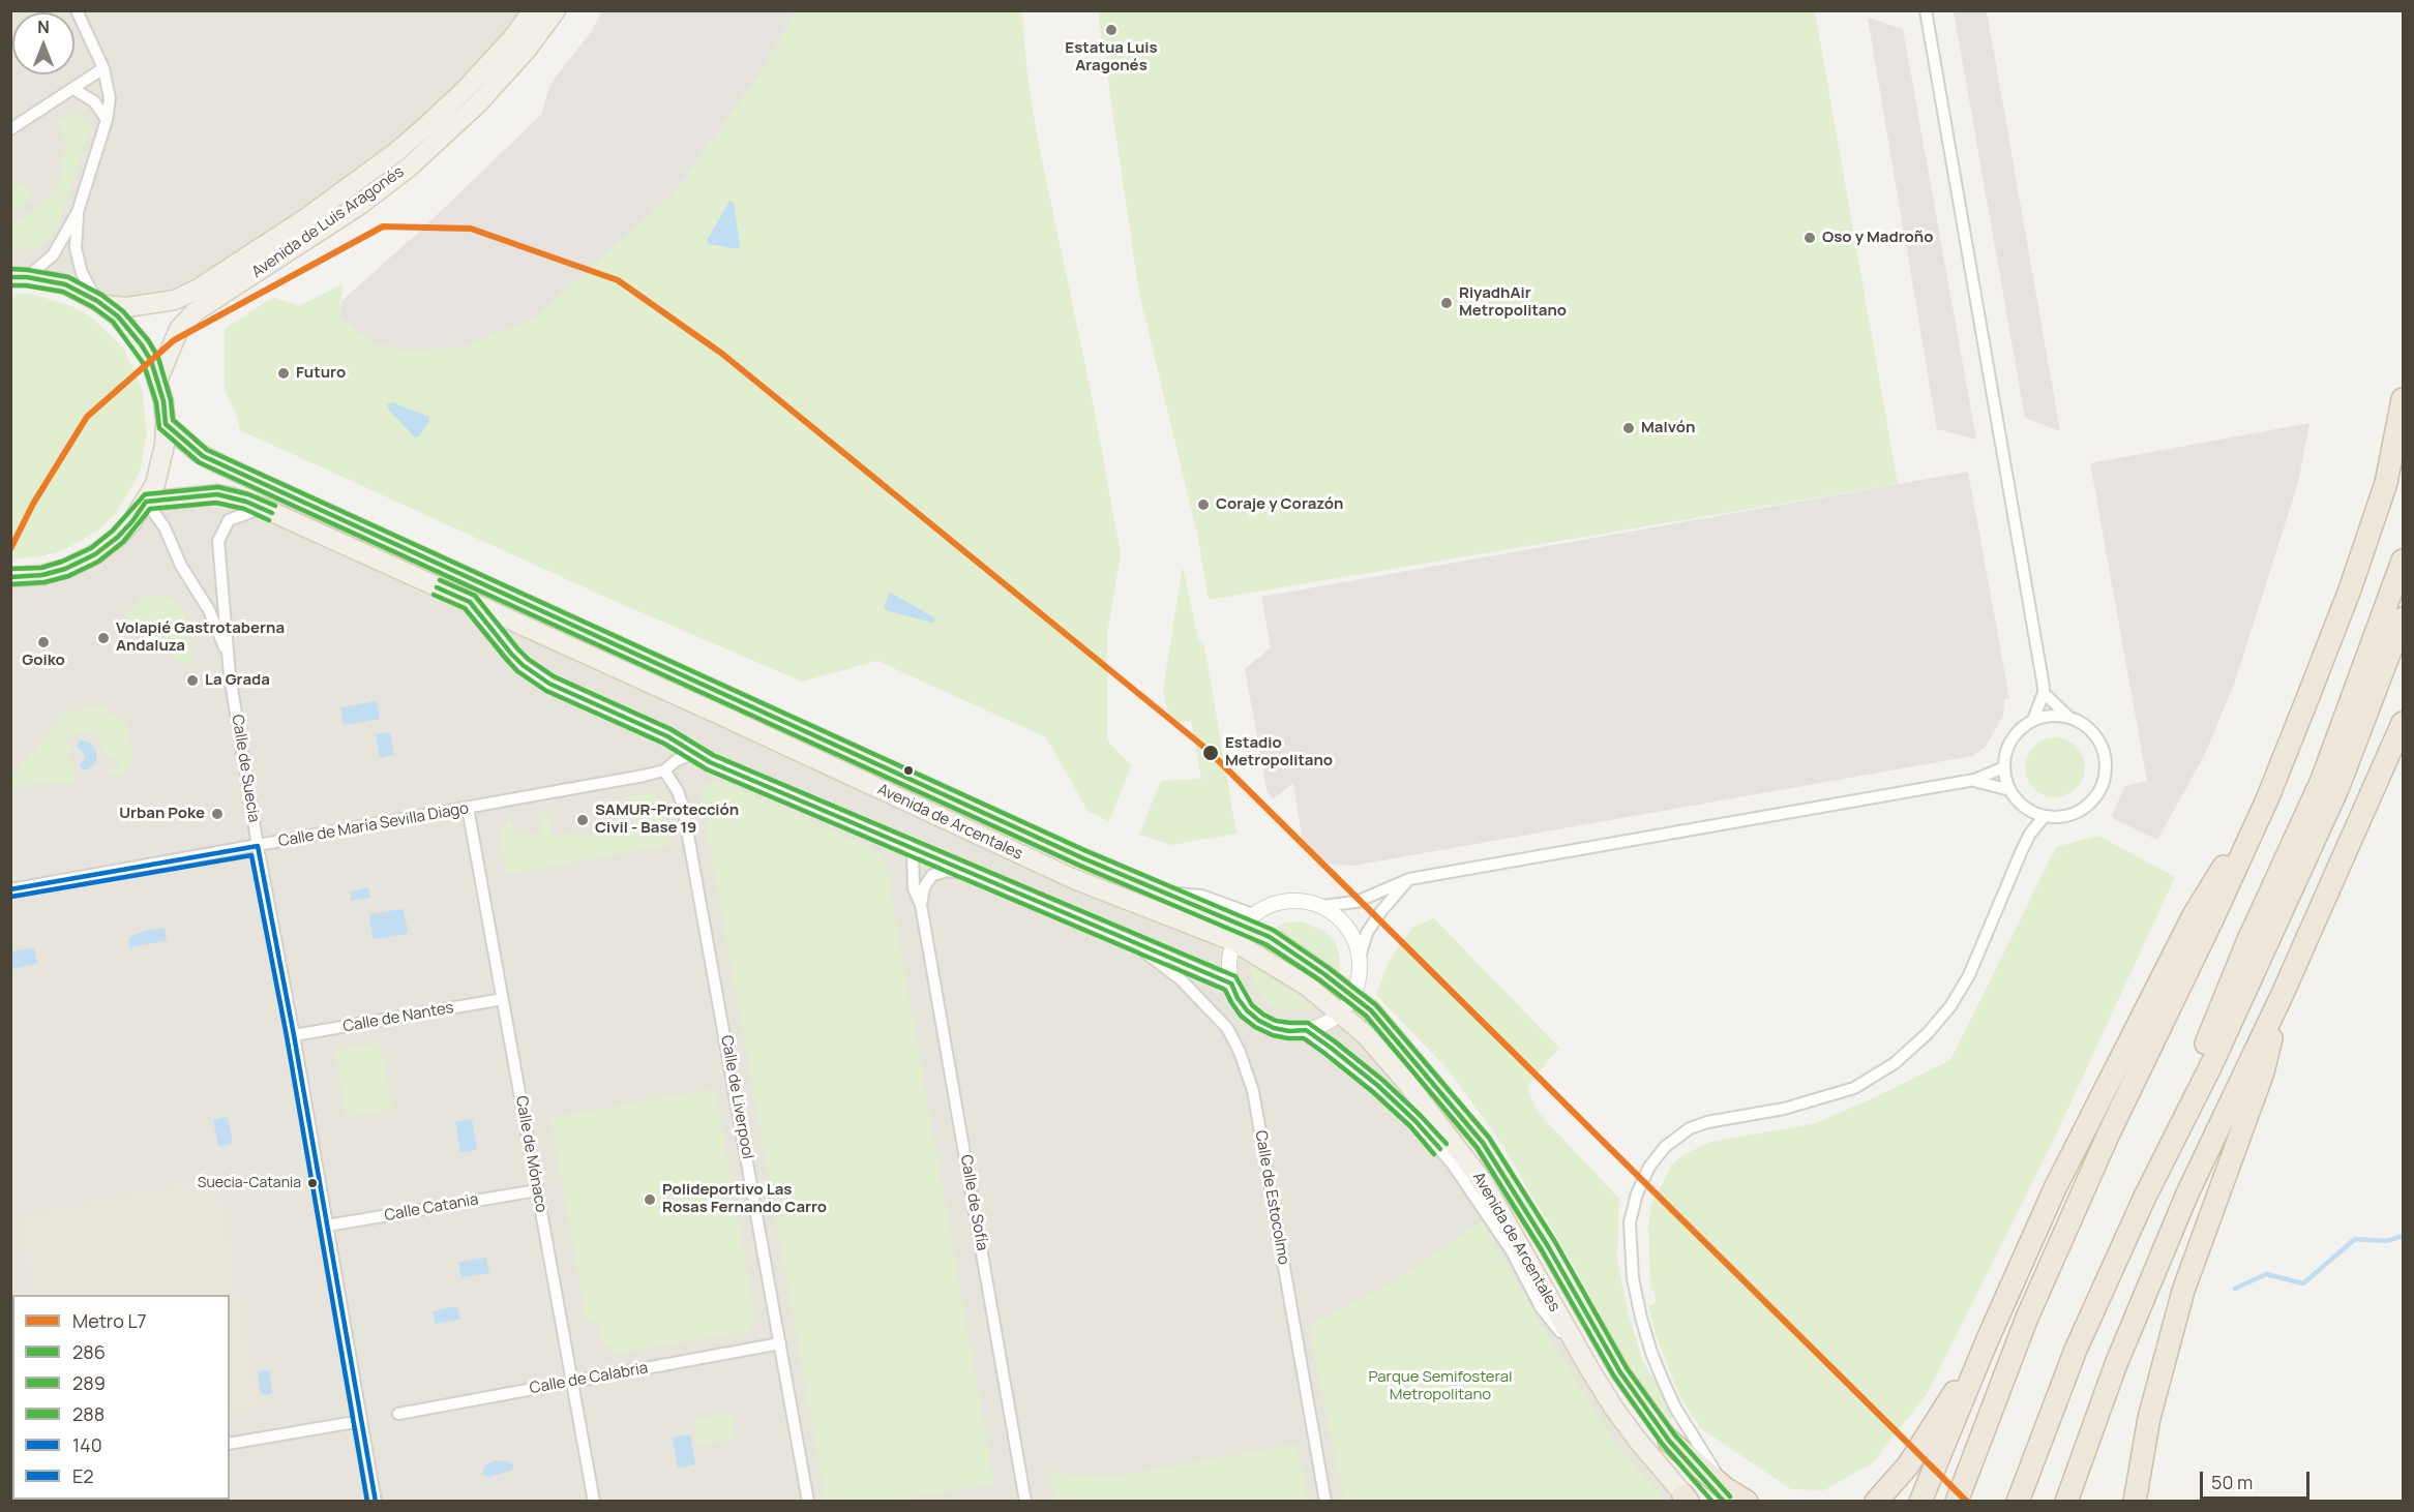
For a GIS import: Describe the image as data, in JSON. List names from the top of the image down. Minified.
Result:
{"streets":{"main road":["Avenida de Luis Aragonés","Avenida de Arcentales"],"street":["Calle de Suecia","Calle de María Sevilla Diago","Calle de Nantes","Calle de Liverpool","Calle de Mónaco","Calle de Estocolmo","Calle de Sofía","Calle Catania","Calle de Calabria"]},"crossings":[["Calle de Suecia","Avenida de Arcentales"],["Calle de Suecia","Calle de María Sevilla Diago"],["Calle de Suecia","Calle de Nantes"],["Calle de Suecia","Calle Catania"],["Avenida de Arcentales","Calle de Estocolmo"],["Calle de María Sevilla Diago","Calle de Liverpool"],["Calle de María Sevilla Diago","Calle de Mónaco"],["Calle de María Sevilla Diago","Calle de Estocolmo"],["Calle de Nantes","Calle de Mónaco"],["Calle de Liverpool","Calle de Calabria"],["Calle de Mónaco","Calle Catania"],["Calle de Mónaco","Calle de Calabria"],["Calle de Estocolmo","Calle de Sofía"]],"parks":["Parque Semifosteral Metropolitano"],"places":["Estatua Luis Aragonés","Oso y Madroño","RiyadhAir Metropolitano","Futuro","Malvón","Coraje y Corazón","Volapié Gastrotaberna Andaluza","Goiko","La Grada","Estadio Metropolitano","Urban Poke","SAMUR-Protección Civil - Base 19","Suecia-Catania","Polideportivo Las Rosas Fernando Carro"],"lines":["metro line L7","transit line 288","transit line 286","transit line 289","transit line 140","transit line E2"],"legend":["Metro L7","286","289","288","140","E2"],"scale_bar":"50 m","north":"top"}
